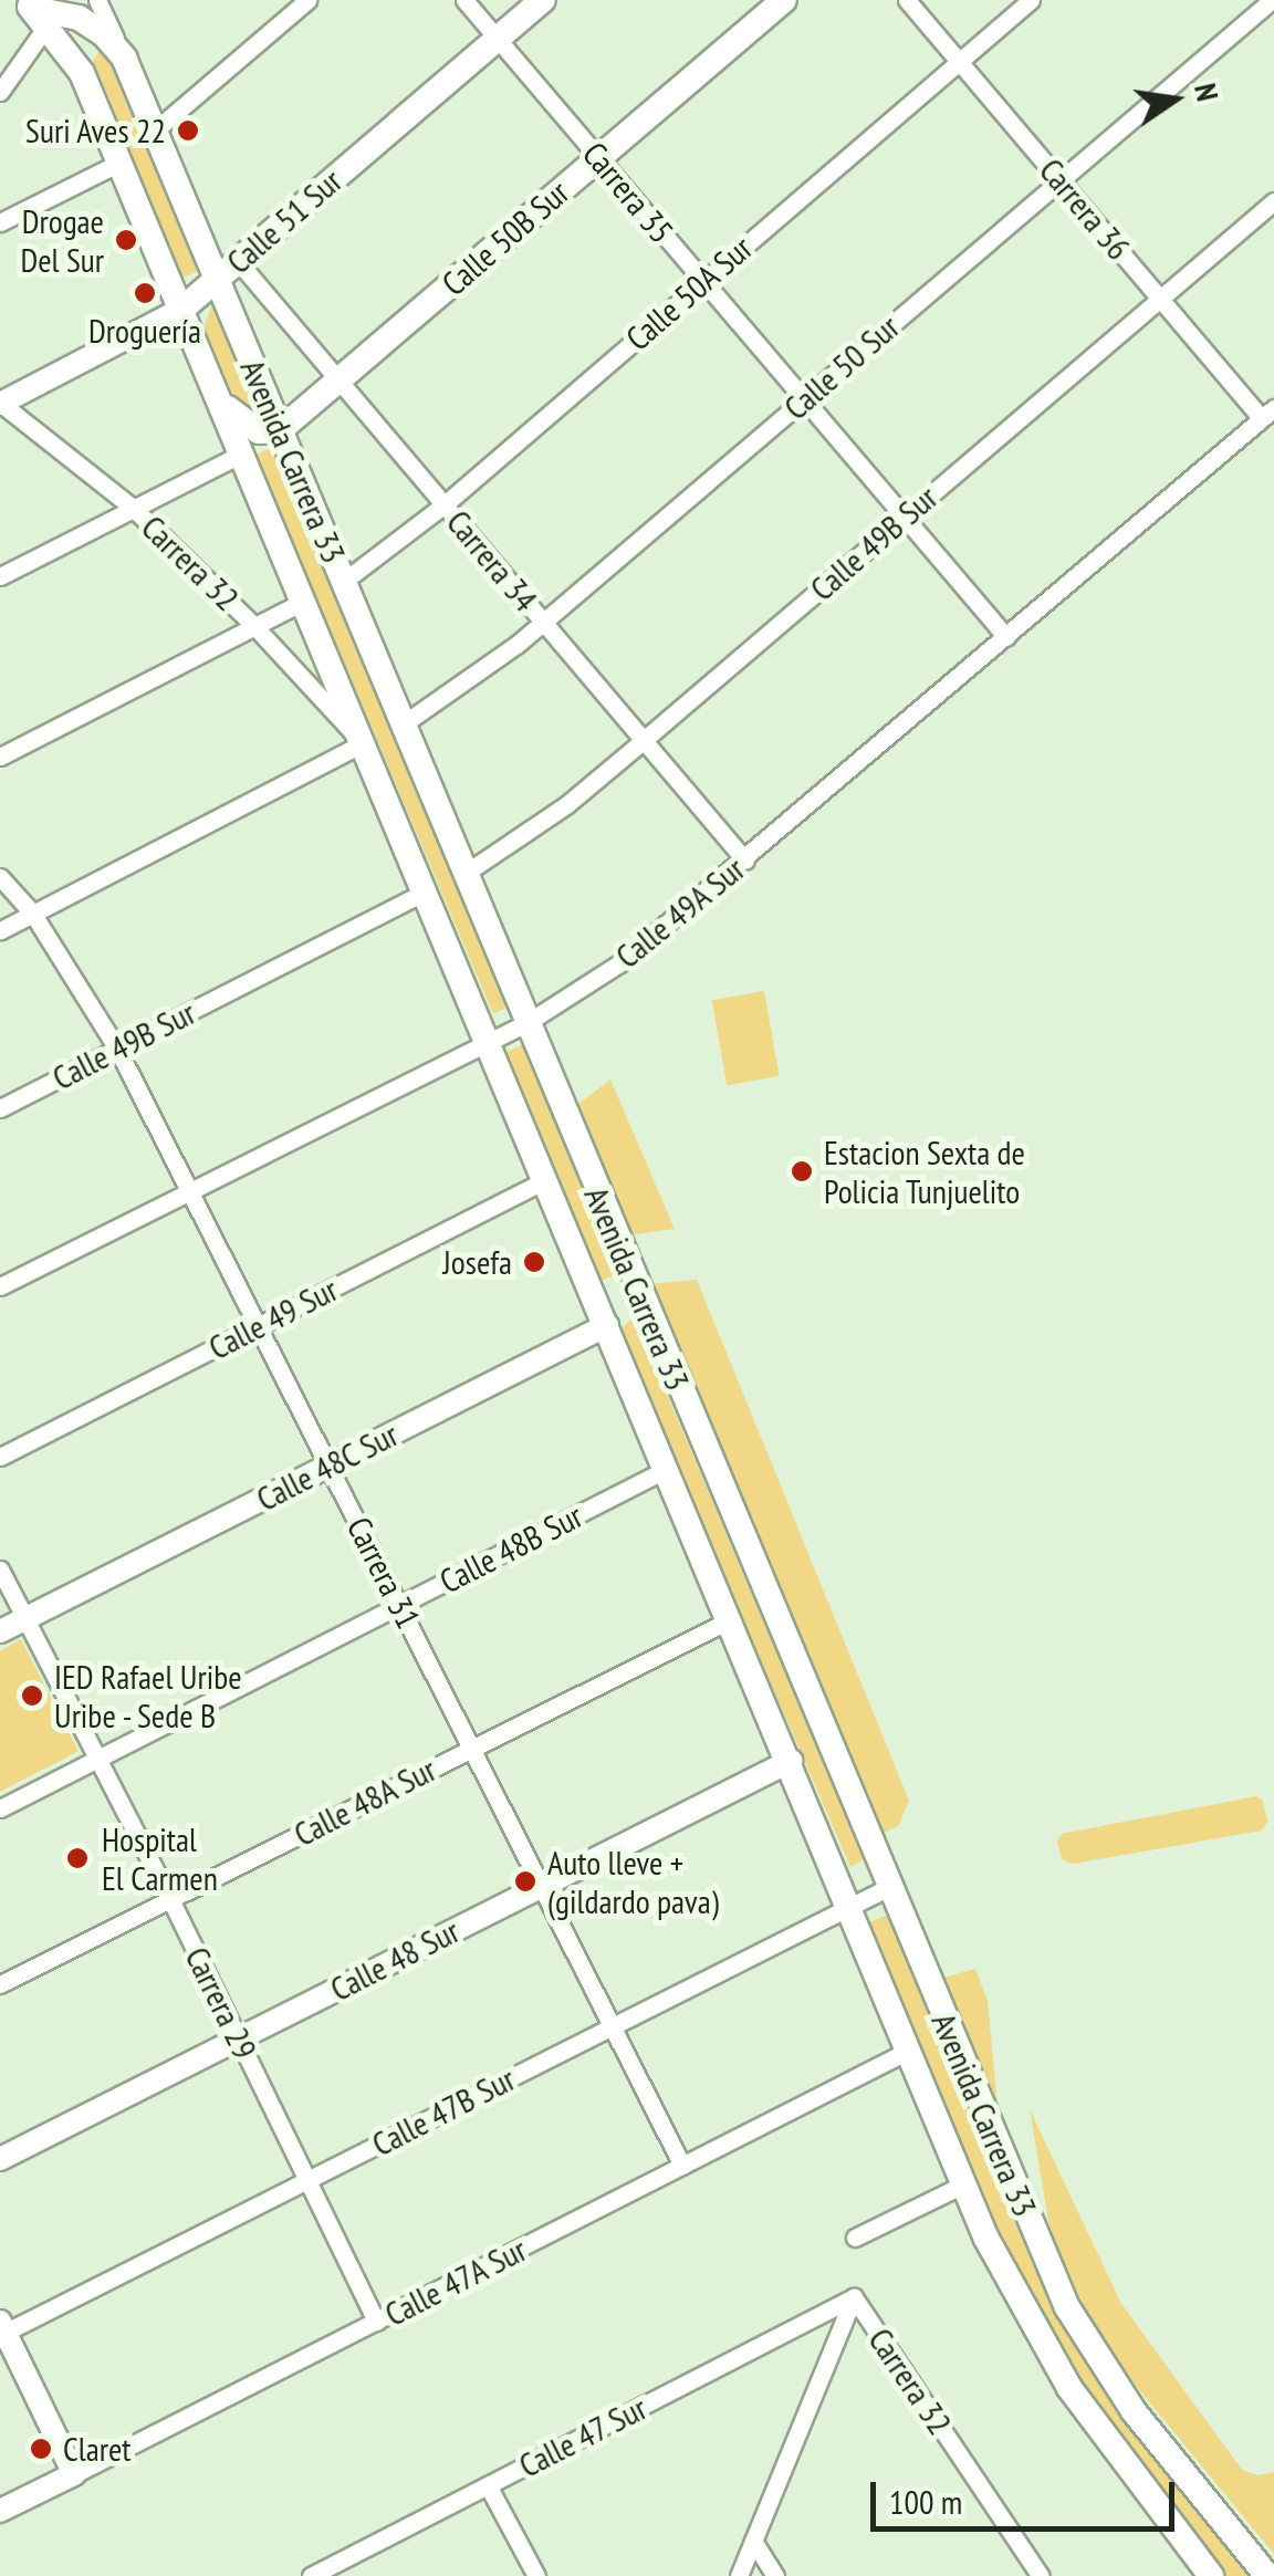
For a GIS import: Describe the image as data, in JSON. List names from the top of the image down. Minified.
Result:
{"streets":{"main road":["Calle 51 Sur","Calle 50B Sur","Avenida Carrera 33"],"street":["Carrera 35","Carrera 36","Calle 50A Sur","Calle 50 Sur","Calle 49B Sur","Carrera 34","Carrera 32","Calle 49A Sur","Calle 49 Sur","Calle 48C Sur","Calle 48B Sur","Carrera 31","Calle 48A Sur","Calle 48 Sur","Carrera 29","Calle 47B Sur","Calle 47A Sur","Calle 47 Sur"]},"crossings":[["Carrera 35","Calle 51 Sur"],["Carrera 35","Calle 50B Sur"],["Carrera 35","Calle 50A Sur"],["Carrera 35","Calle 50 Sur"],["Carrera 35","Calle 49B Sur"],["Carrera 35","Calle 49A Sur"],["Carrera 36","Calle 50A Sur"],["Carrera 36","Calle 50 Sur"],["Carrera 36","Calle 49B Sur"],["Carrera 36","Calle 49A Sur"],["Calle 51 Sur","Avenida Carrera 33"],["Calle 51 Sur","Carrera 34"],["Calle 51 Sur","Carrera 32"],["Calle 50B Sur","Avenida Carrera 33"],["Calle 50B Sur","Carrera 34"],["Calle 50A Sur","Avenida Carrera 33"],["Calle 50A Sur","Carrera 34"],["Calle 50 Sur","Avenida Carrera 33"],["Calle 50 Sur","Carrera 34"],["Avenida Carrera 33","Calle 49B Sur"],["Avenida Carrera 33","Carrera 32"],["Avenida Carrera 33","Calle 49A Sur"],["Avenida Carrera 33","Calle 49 Sur"],["Avenida Carrera 33","Calle 48C Sur"],["Avenida Carrera 33","Calle 48B Sur"],["Avenida Carrera 33","Calle 48A Sur"],["Avenida Carrera 33","Calle 48 Sur"],["Avenida Carrera 33","Calle 47B Sur"],["Avenida Carrera 33","Calle 47A Sur"],["Calle 49B Sur","Carrera 34"],["Calle 49B Sur","Carrera 31"],["Carrera 34","Calle 49A Sur"],["Carrera 32","Calle 47 Sur"],["Calle 49A Sur","Carrera 31"],["Calle 49 Sur","Carrera 31"],["Calle 48C Sur","Carrera 31"],["Calle 48C Sur","Carrera 29"],["Calle 48B Sur","Carrera 31"],["Calle 48B Sur","Carrera 29"],["Carrera 31","Calle 48A Sur"],["Carrera 31","Calle 48 Sur"],["Carrera 31","Calle 47B Sur"],["Carrera 31","Calle 47A Sur"],["Calle 48A Sur","Carrera 29"],["Calle 48 Sur","Carrera 29"],["Carrera 29","Calle 47B Sur"],["Carrera 29","Calle 47A Sur"]],"places":["Suri Aves 22","Drogae Del Sur","Droguería","Estacion Sexta de Policia Tunjuelito","Josefa","IED Rafael Uribe Uribe - Sede B","Hospital El Carmen","Auto lleve + (gildardo pava)","Claret"],"scale_bar":"100 m","north":"right"}
